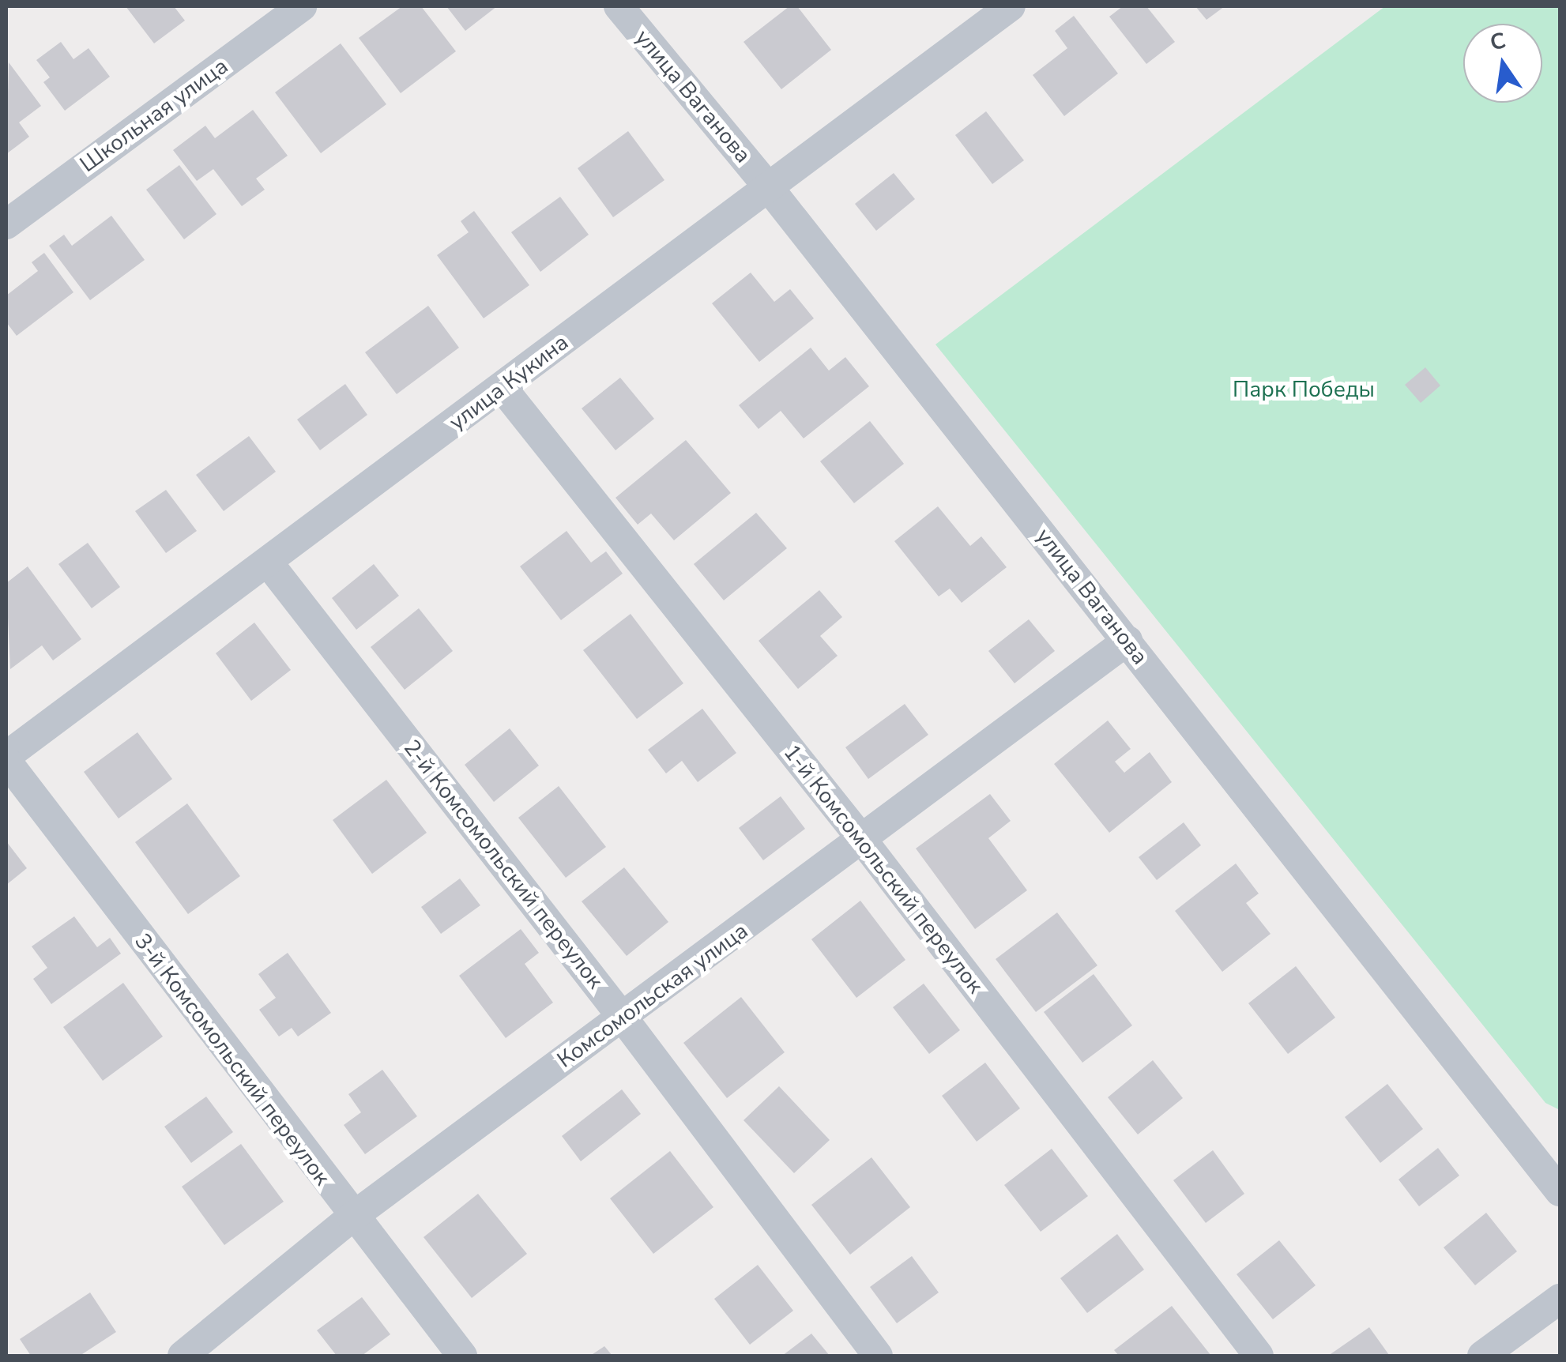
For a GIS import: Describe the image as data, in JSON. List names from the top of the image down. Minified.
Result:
{"streets":{"street":["улица Ваганова","Школьная улица","улица Кукина","2-й Комсомольский переулок","1-й Комсомольский переулок","Комсомольская улица","3-й Комсомольский переулок"]},"crossings":[["улица Ваганова","улица Кукина"],["улица Ваганова","Комсомольская улица"],["улица Кукина","2-й Комсомольский переулок"],["улица Кукина","1-й Комсомольский переулок"],["улица Кукина","3-й Комсомольский переулок"],["2-й Комсомольский переулок","Комсомольская улица"],["1-й Комсомольский переулок","Комсомольская улица"],["Комсомольская улица","3-й Комсомольский переулок"]],"parks":["Парк Победы"],"north":"top"}
